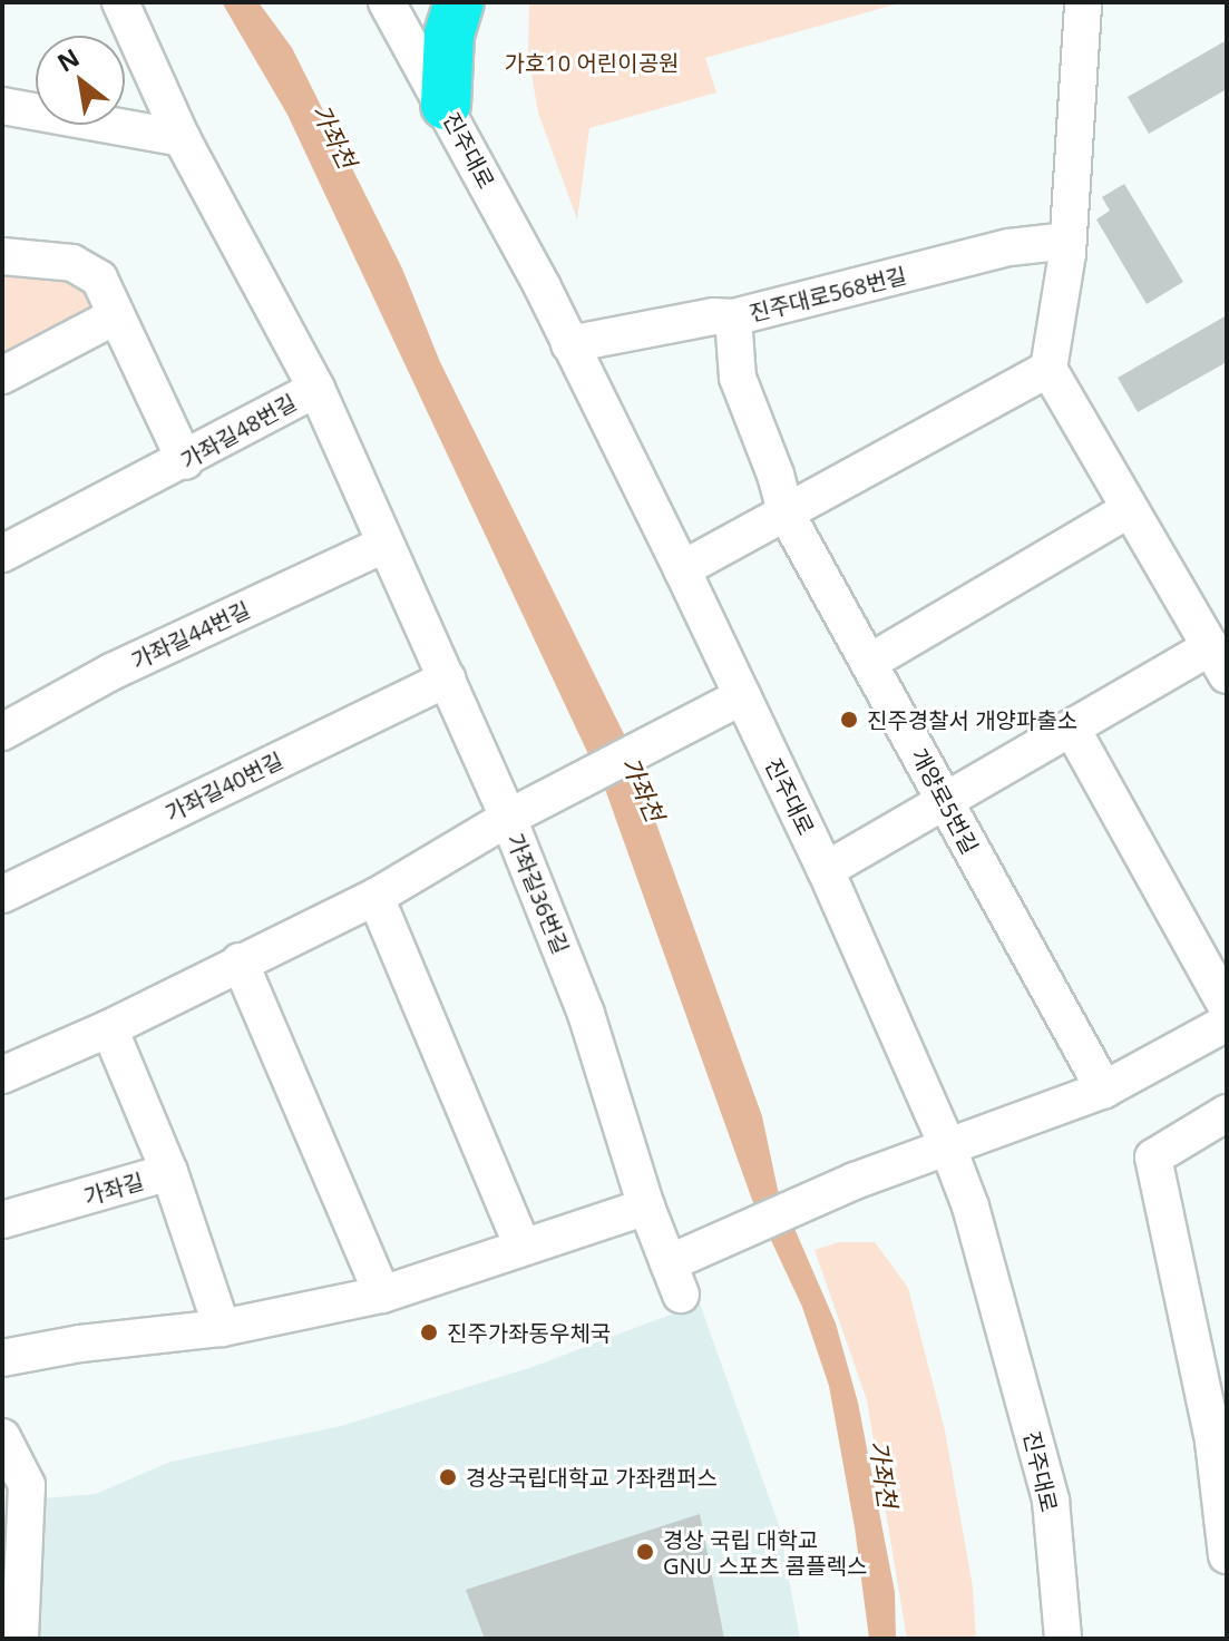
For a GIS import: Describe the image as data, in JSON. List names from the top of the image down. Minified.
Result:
{"streets":{"street":["진주대로","진주대로568번길","가좌길48번길","가좌길44번길","가좌길40번길","개양로5번길","가좌길36번길","가좌길"]},"crossings":[["진주대로568번길","개양로5번길"]],"water":["가좌천"],"parks":["가호10 어린이공원"],"places":["진주경찰서 개양파출소","진주가좌동우체국","경상국립대학교 가좌캠퍼스","경상 국립 대학교 GNU 스포츠 콤플렉스"],"north":"top left"}
